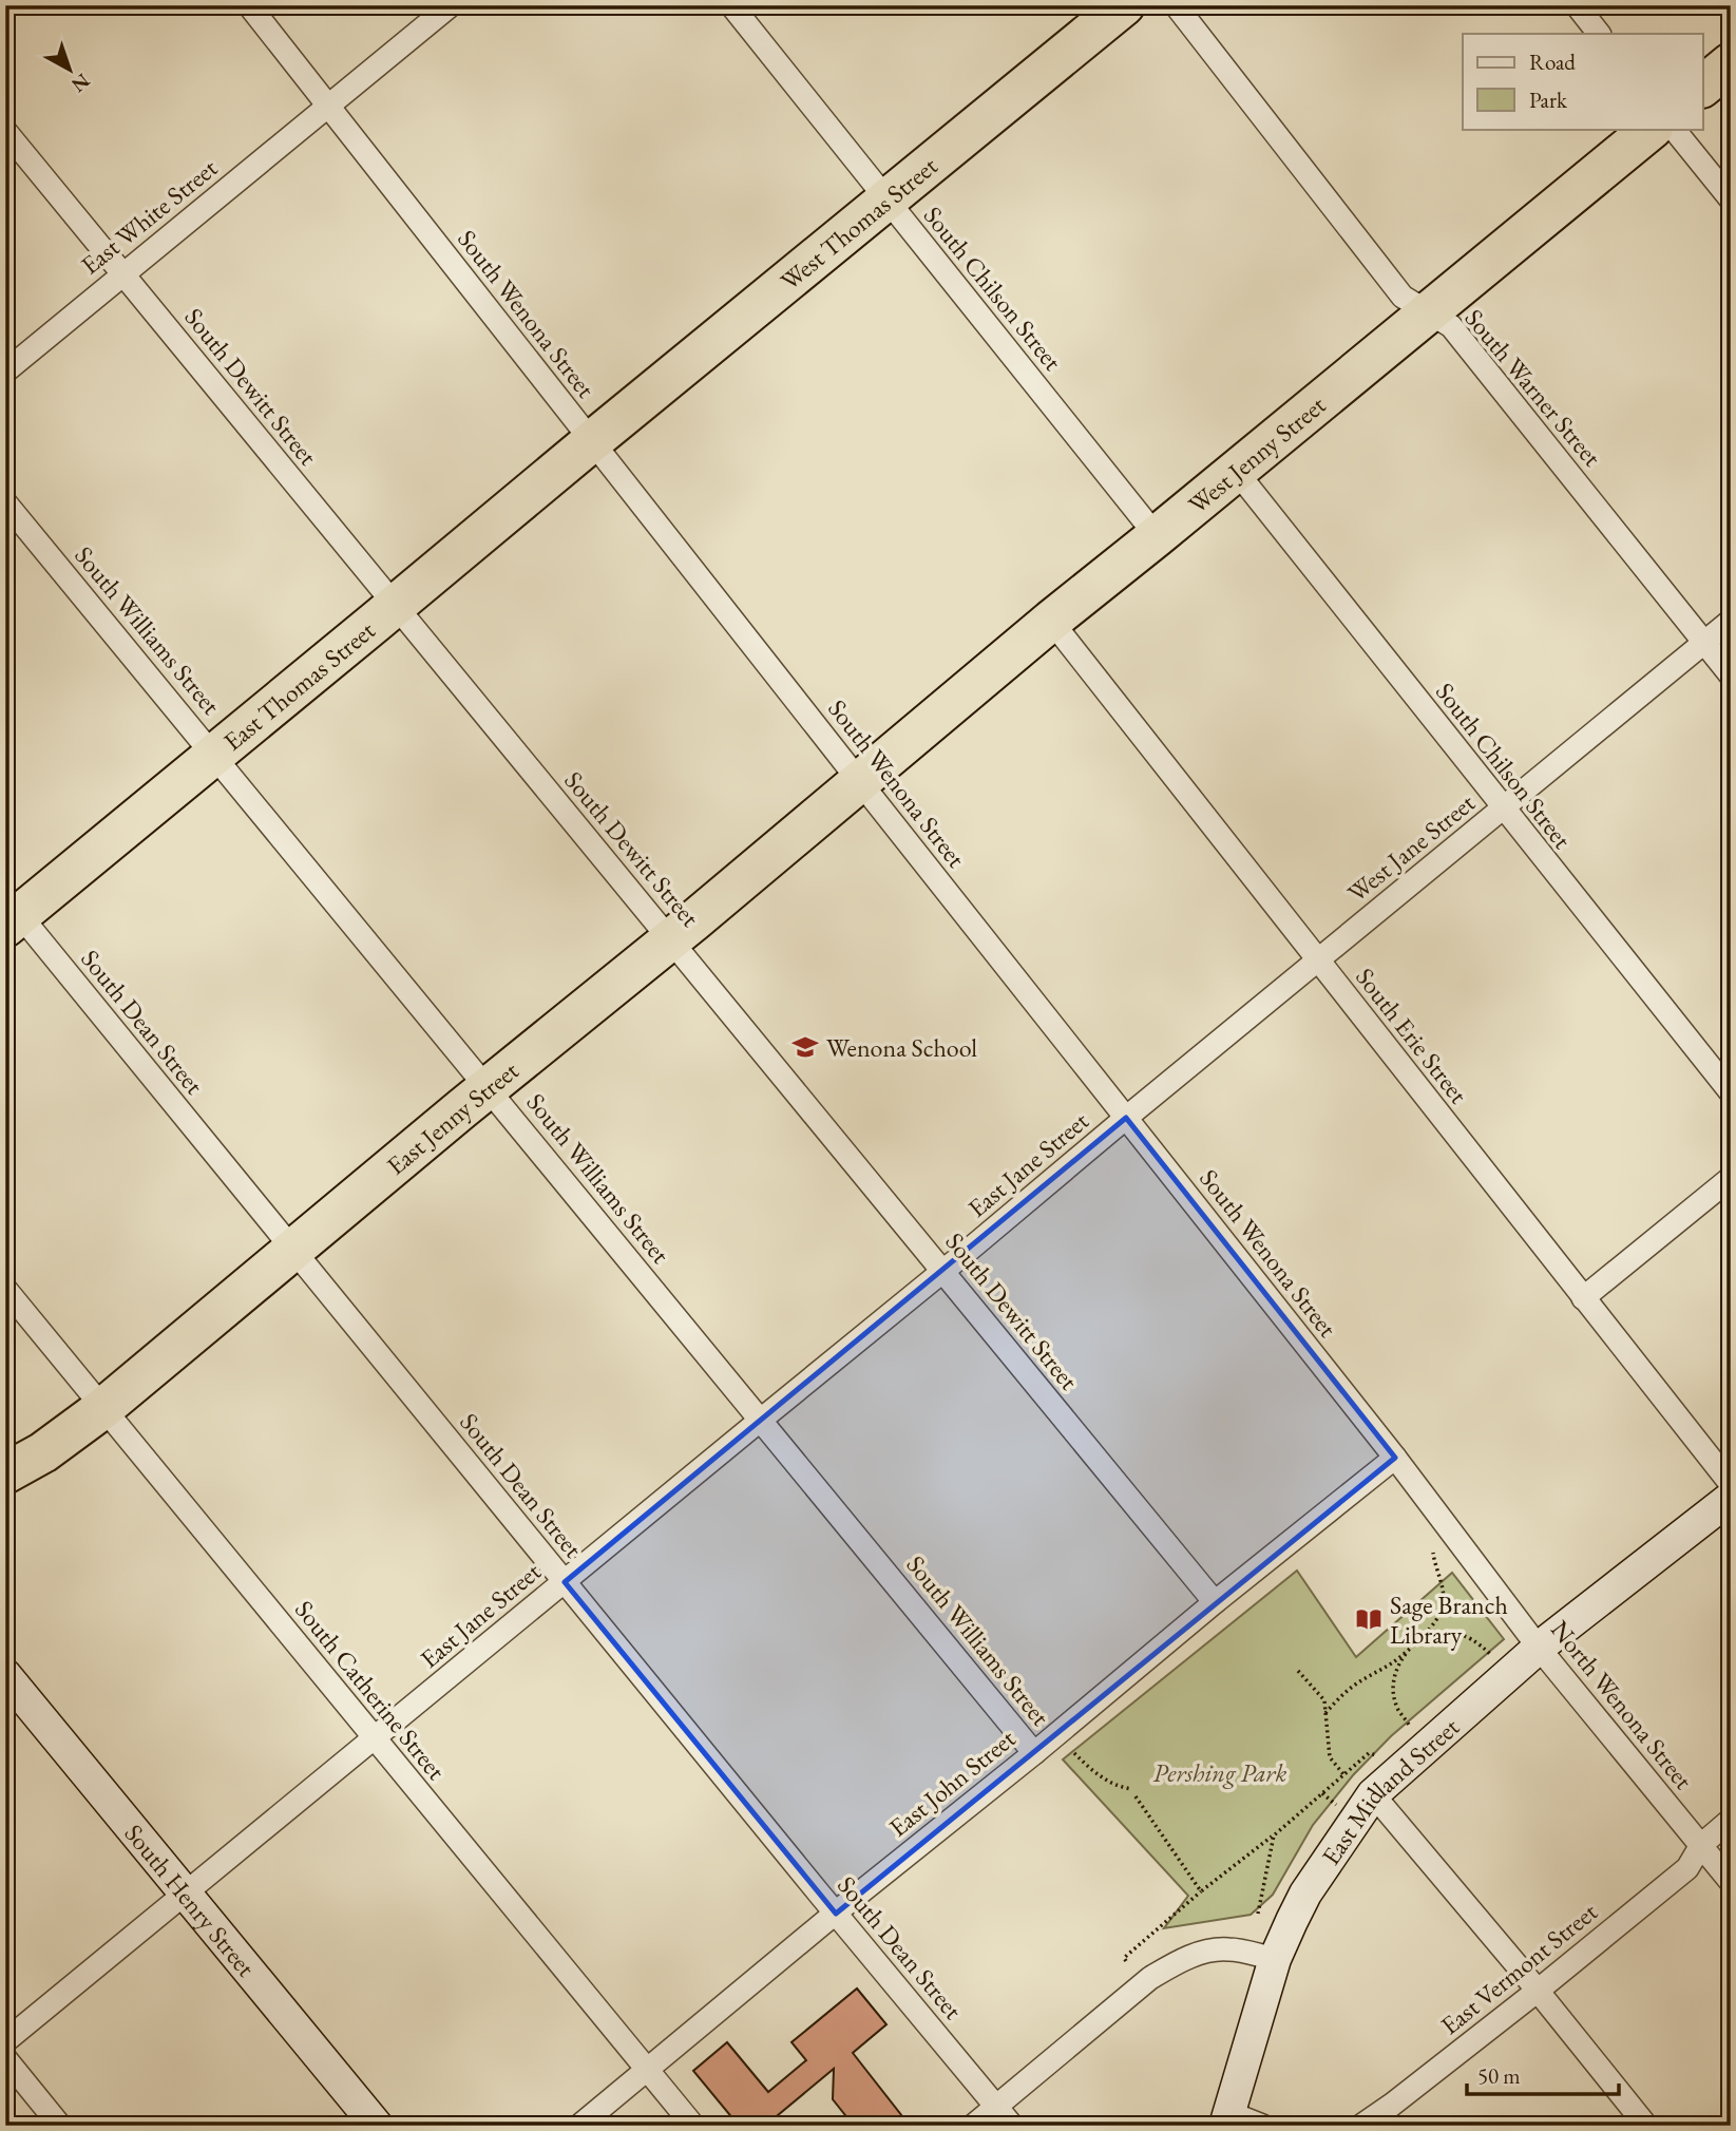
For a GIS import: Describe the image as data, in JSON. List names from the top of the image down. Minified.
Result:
{"streets":{"highway":["West Thomas Street","West Jenny Street","East Thomas Street","East Jenny Street"],"main road":["East Midland Street","South Henry Street"],"street":["East White Street","South Chilson Street","South Wenona Street","South Dewitt Street","South Warner Street","South Williams Street","West Jane Street","South Dean Street","South Erie Street","East Jane Street","South Catherine Street","North Wenona Street","East John Street","East Vermont Street"]},"crossings":[["East White Street","South Wenona Street"],["East White Street","South Dewitt Street"],["West Thomas Street","South Chilson Street"],["West Thomas Street","South Wenona Street"],["West Thomas Street","East Thomas Street"],["South Chilson Street","West Jenny Street"],["South Chilson Street","West Jane Street"],["South Wenona Street","West Jenny Street"],["South Wenona Street","East Thomas Street"],["South Wenona Street","West Jane Street"],["South Wenona Street","East Jenny Street"],["South Wenona Street","East Jane Street"],["South Wenona Street","North Wenona Street"],["South Wenona Street","East John Street"],["South Dewitt Street","East Thomas Street"],["South Dewitt Street","East Jenny Street"],["South Dewitt Street","East Jane Street"],["South Dewitt Street","East John Street"],["South Warner Street","West Jenny Street"],["South Warner Street","West Jane Street"],["West Jenny Street","South Erie Street"],["West Jenny Street","East Jenny Street"],["South Williams Street","East Thomas Street"],["South Williams Street","East Jenny Street"],["South Williams Street","East Jane Street"],["South Williams Street","East John Street"],["East Thomas Street","South Dean Street"],["West Jane Street","South Erie Street"],["West Jane Street","East Jane Street"],["South Dean Street","East Jenny Street"],["South Dean Street","East Jane Street"],["South Dean Street","East John Street"],["East Jenny Street","South Catherine Street"],["East Jane Street","South Catherine Street"],["East Jane Street","South Henry Street"],["South Catherine Street","East John Street"],["North Wenona Street","East Midland Street"],["North Wenona Street","East Vermont Street"]],"parks":["Pershing Park"],"places":{"school or university":["Wenona School"],"library":["Sage Branch Library"]},"legend":["Road","Park"],"scale_bar":"50 m","north":"bottom right"}
